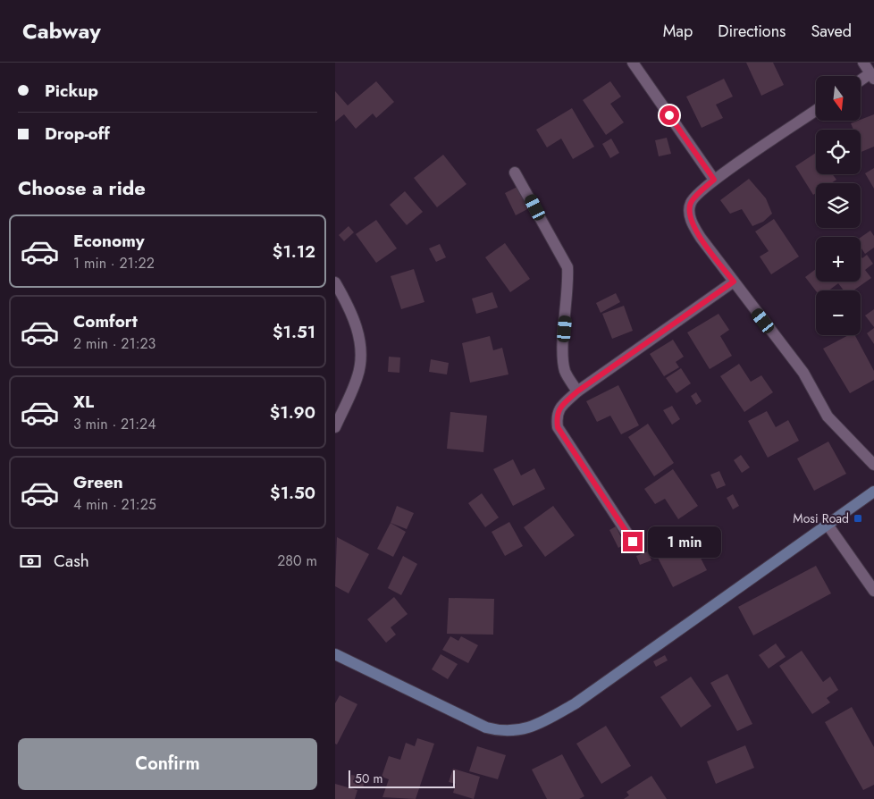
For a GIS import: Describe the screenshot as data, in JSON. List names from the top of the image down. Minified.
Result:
{"places":{"transit":["Mosi Road"]},"scale_bar":"50 m","north":"bottom","page":{"header":"Cabway","nav":["Map","Directions","Saved"],"banner":["Pickup","Drop-off"],"map_buttons":["+","−"],"heading":"Choose a ride","list":[{"name":"Economy","note":"1 min · 21:22","value":"$1.12"},{"name":"Comfort","note":"2 min · 21:23","value":"$1.51"},{"name":"XL","note":"3 min · 21:24","value":"$1.90"},{"name":"Green","note":"4 min · 21:25","value":"$1.50"}],"bubble":"1 min","pay":["Cash","280 m"],"buttons":"Confirm","scale":"50 m"}}
